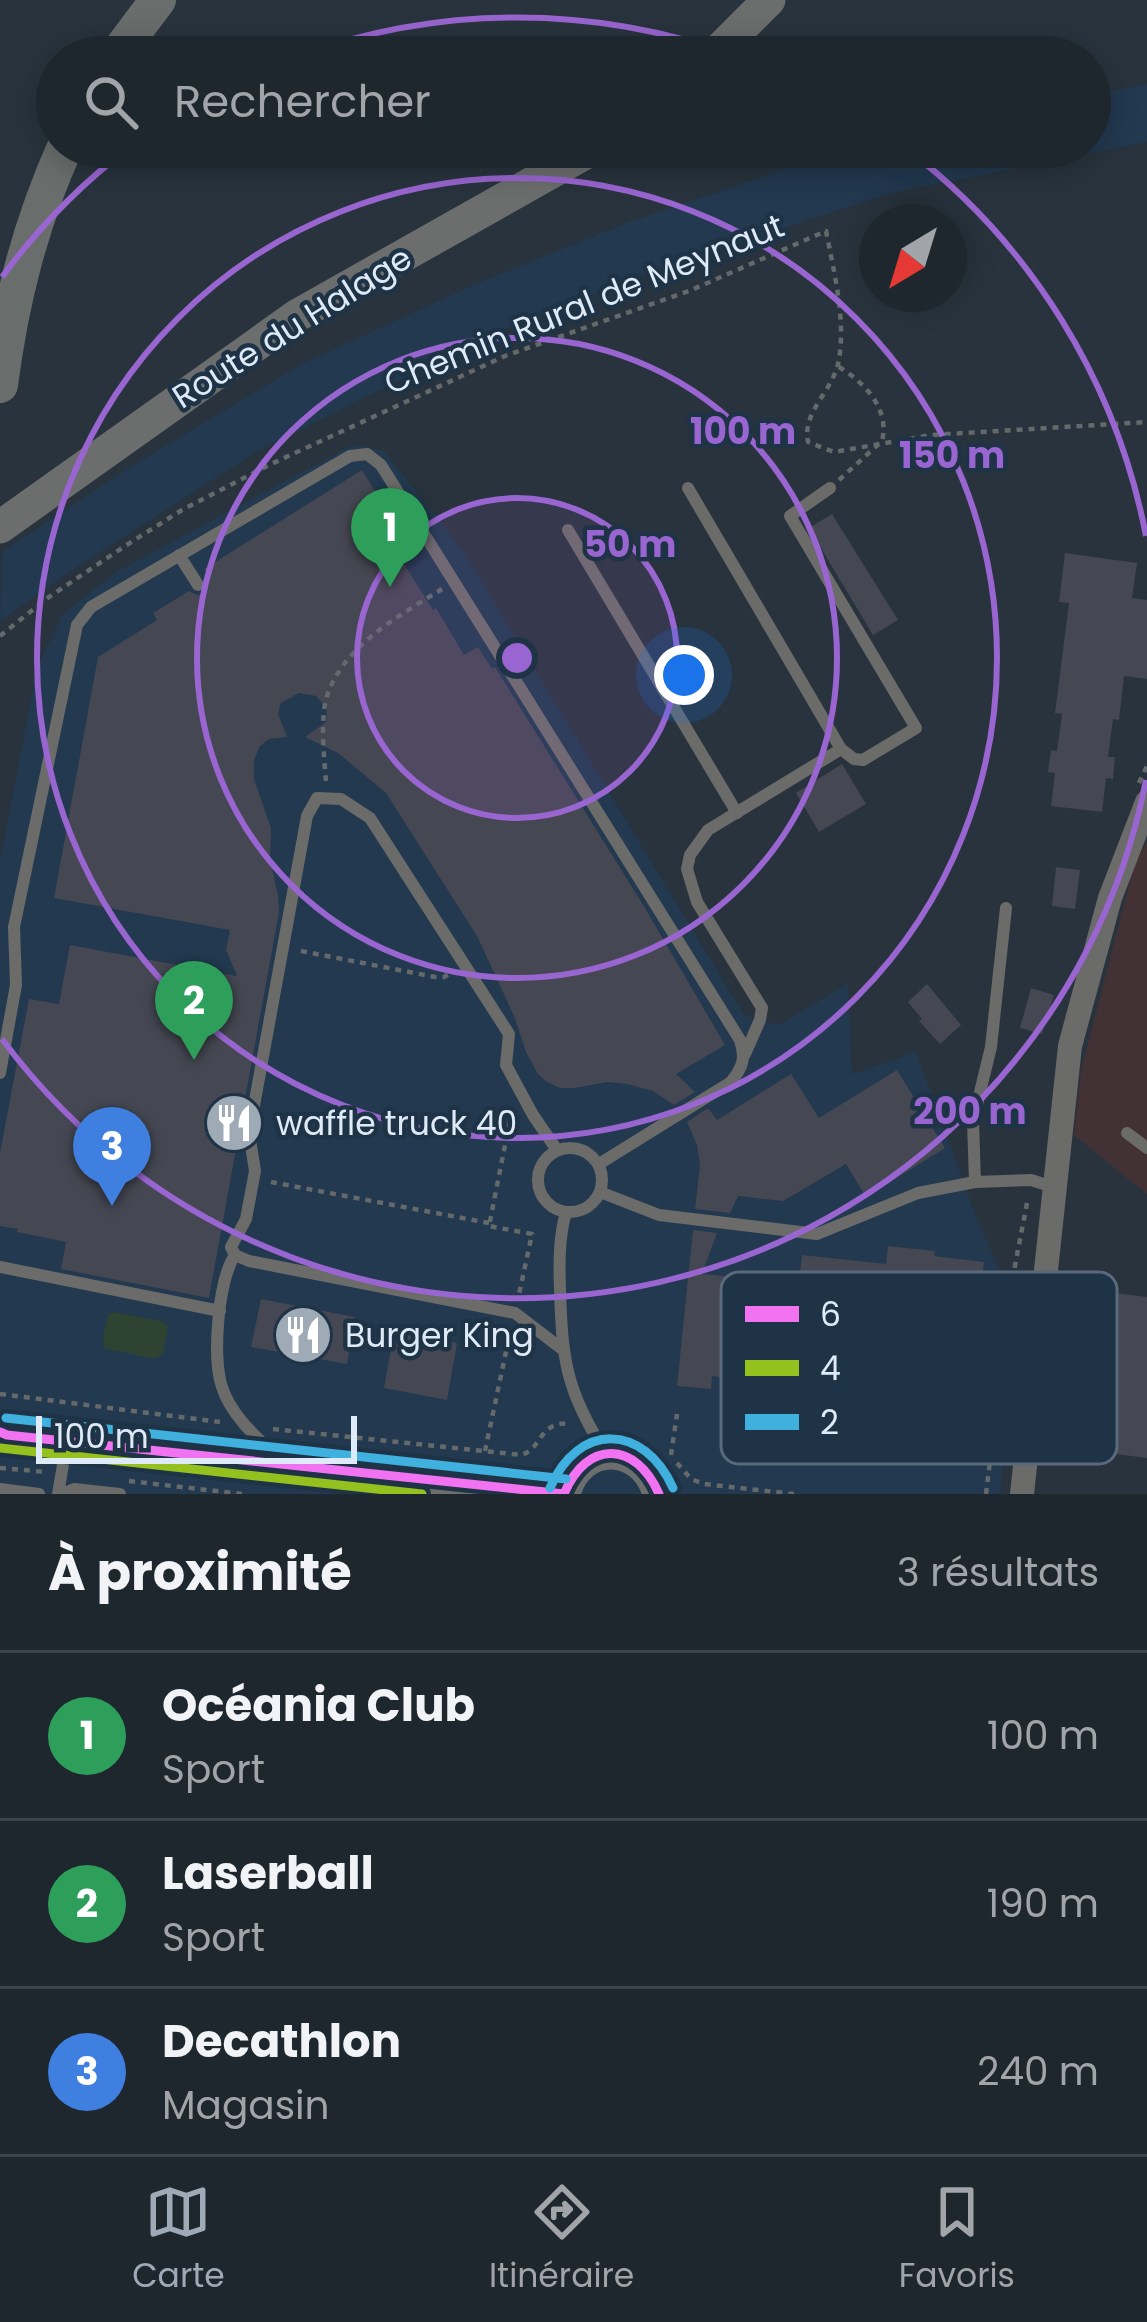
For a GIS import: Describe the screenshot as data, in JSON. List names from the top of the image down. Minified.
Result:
{"streets":{"main road":["Route du Halage"],"path":["Chemin Rural de Meynaut"]},"places":{"restaurant":["waffle truck 40","Burger King"]},"lines":["transit line 2","transit line 6","transit line 4"],"legend":["6","4","2"],"scale_bar":"100 m","north":"bottom left","page":{"search":"Rechercher","pins":["1","2","3"],"scale":"100 m","heading":["À proximité","3 résultats"],"list":[{"mark":"1","name":"Océania Club","note":"Sport","value":"100 m"},{"mark":"2","name":"Laserball","note":"Sport","value":"190 m"},{"mark":"3","name":"Decathlon","note":"Magasin","value":"240 m"}],"nav":["Carte","Itinéraire","Favoris"]},"rings":["100 m","150 m","50 m","200 m"]}
